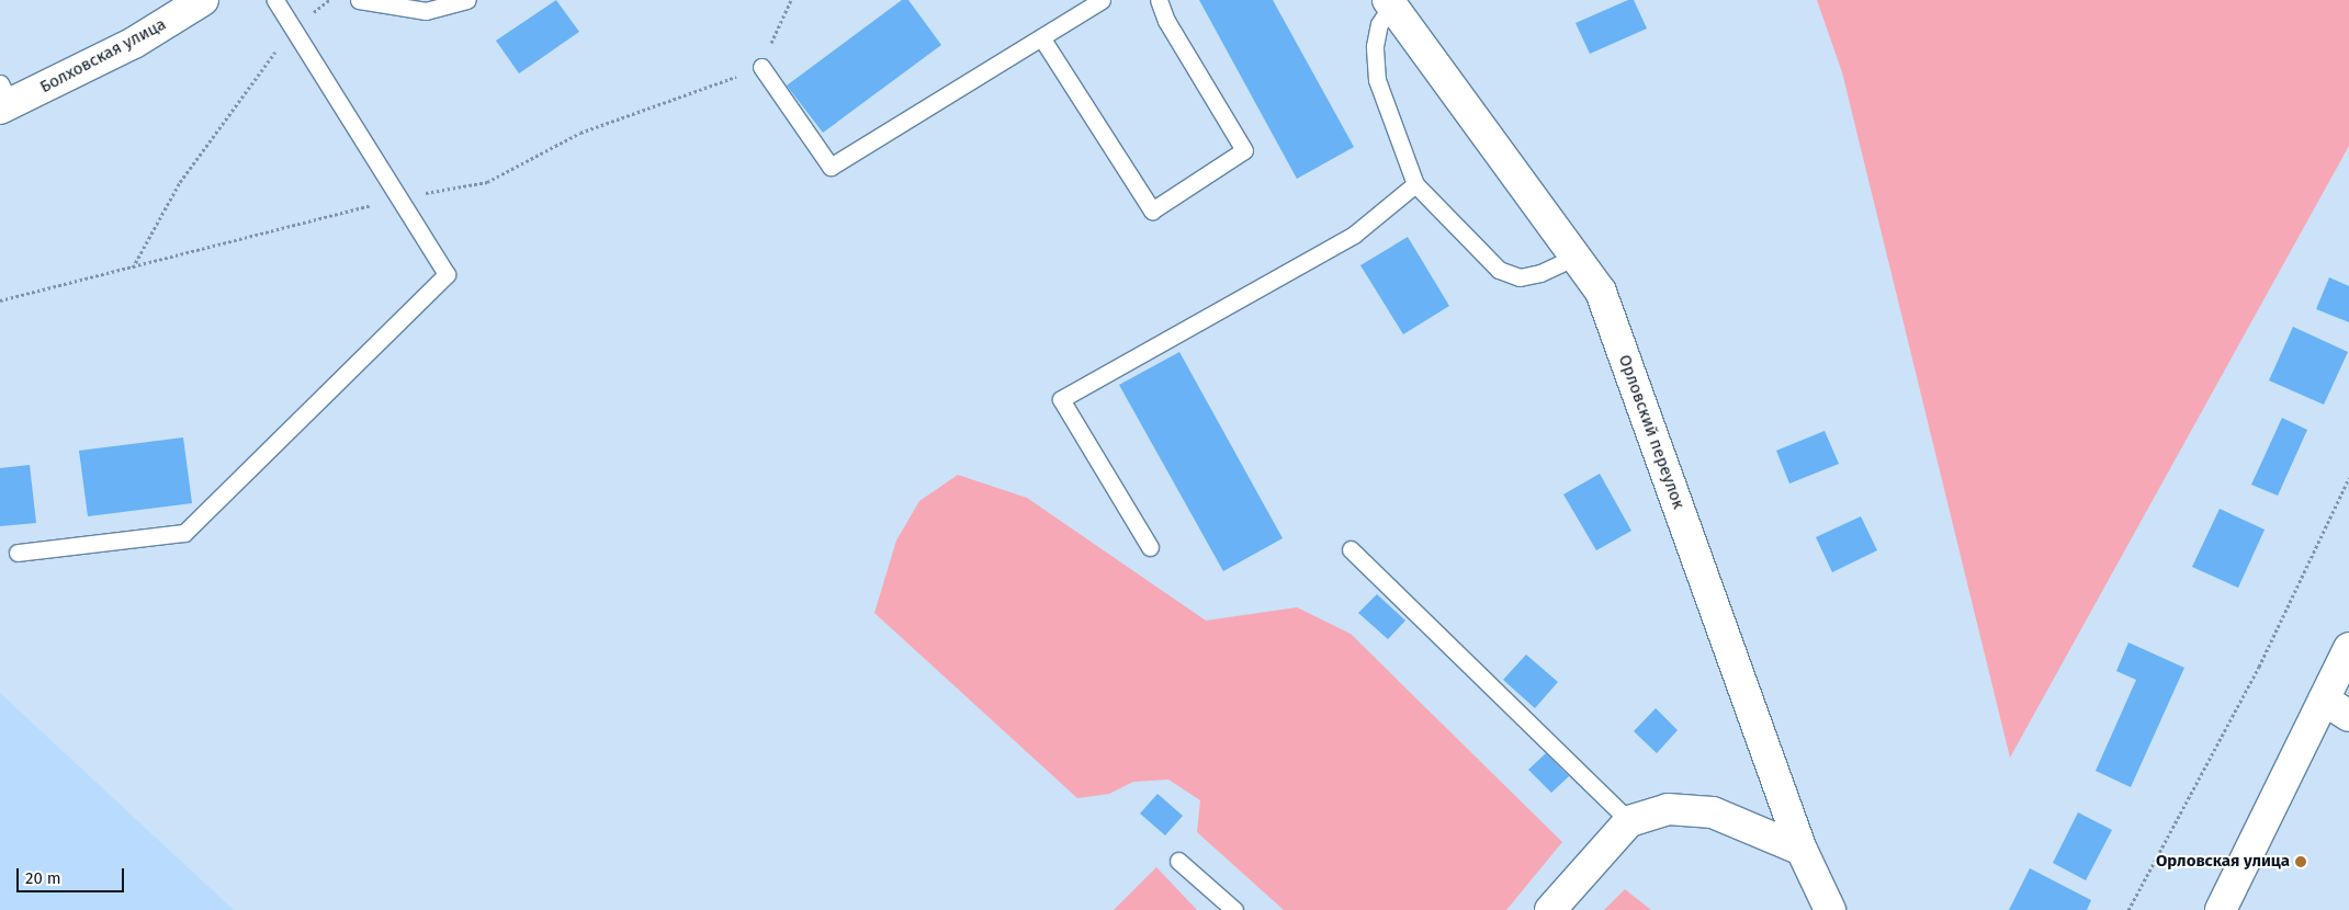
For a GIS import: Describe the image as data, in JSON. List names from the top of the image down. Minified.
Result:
{"streets":{"street":["Болховская улица","Орловский переулок"]},"places":["Орловская улица"],"scale_bar":"20 m"}
